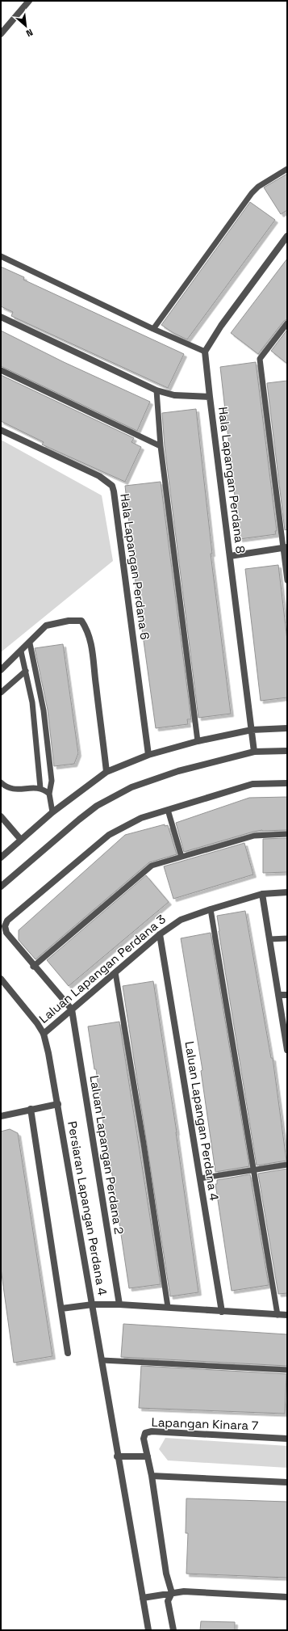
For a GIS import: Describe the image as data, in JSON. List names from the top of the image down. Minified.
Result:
{"streets":{"street":["Hala Lapangan Perdana 8","Hala Lapangan Perdana 6","Laluan Lapangan Perdana 3","Laluan Lapangan Perdana 4","Laluan Lapangan Perdana 2","Persiaran Lapangan Perdana 4","Lapangan Kinara 7"]},"crossings":[["Laluan Lapangan Perdana 3","Laluan Lapangan Perdana 4"],["Laluan Lapangan Perdana 3","Laluan Lapangan Perdana 2"],["Laluan Lapangan Perdana 3","Persiaran Lapangan Perdana 4"]],"north":"bottom right"}
